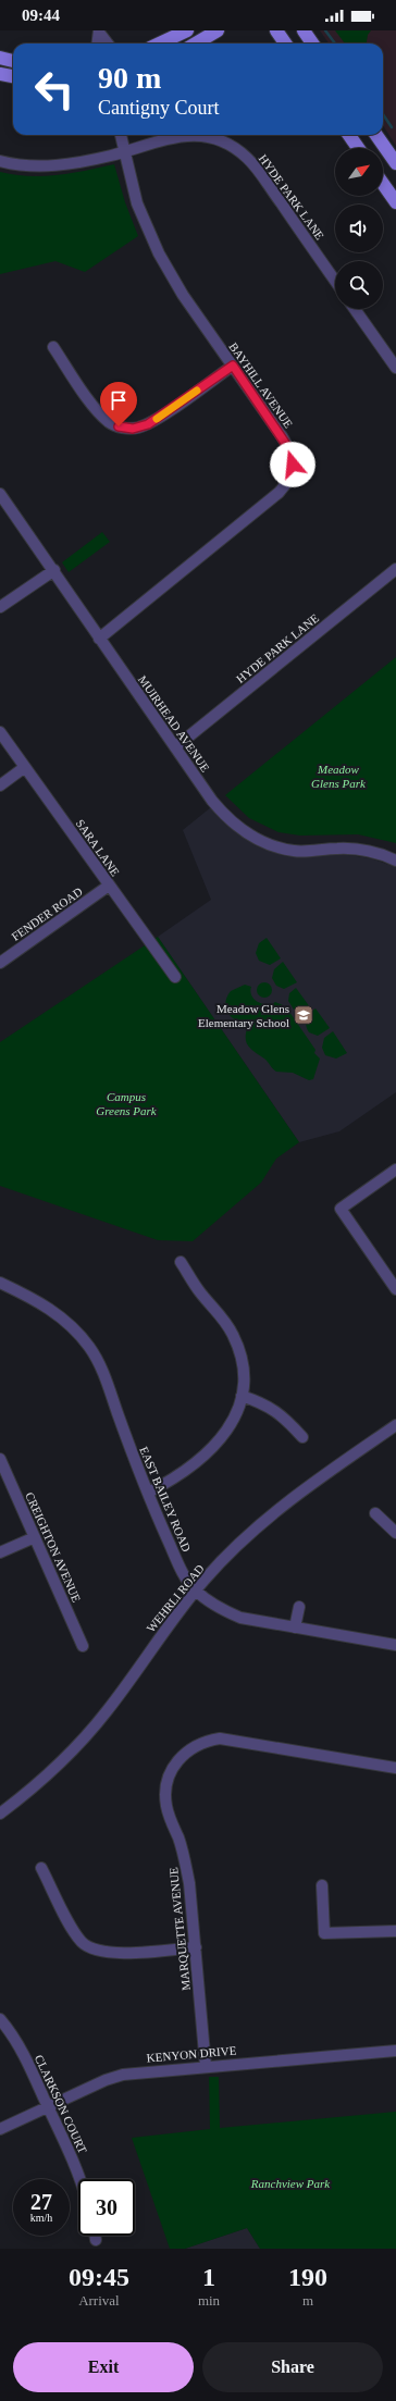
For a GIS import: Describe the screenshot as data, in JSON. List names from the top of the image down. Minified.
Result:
{"streets":{"street":["HYDE PARK LANE","BAYHILL AVENUE","MUIRHEAD AVENUE","SARA LANE","FENDER ROAD","EAST BAILEY ROAD","CREIGHTON AVENUE","WEHRLI ROAD","MARQUETTE AVENUE","KENYON DRIVE","CLARKSON COURT"]},"crossings":[["HYDE PARK LANE","BAYHILL AVENUE"],["HYDE PARK LANE","MUIRHEAD AVENUE"],["SARA LANE","FENDER ROAD"],["EAST BAILEY ROAD","WEHRLI ROAD"],["MARQUETTE AVENUE","KENYON DRIVE"],["KENYON DRIVE","CLARKSON COURT"]],"parks":["Meadow Glens Park","Campus Greens Park","Ranchview Park"],"places":{"school or university":["Meadow Glens Elementary School"]},"north":"top right","page":{"status":"09:44","turn":["90 m","Cantigny Court"],"speed":"27 km/h","limit":"30","eta":["09:45","Arrival","1","min","190","m"],"buttons":["Exit","Share"]}}
